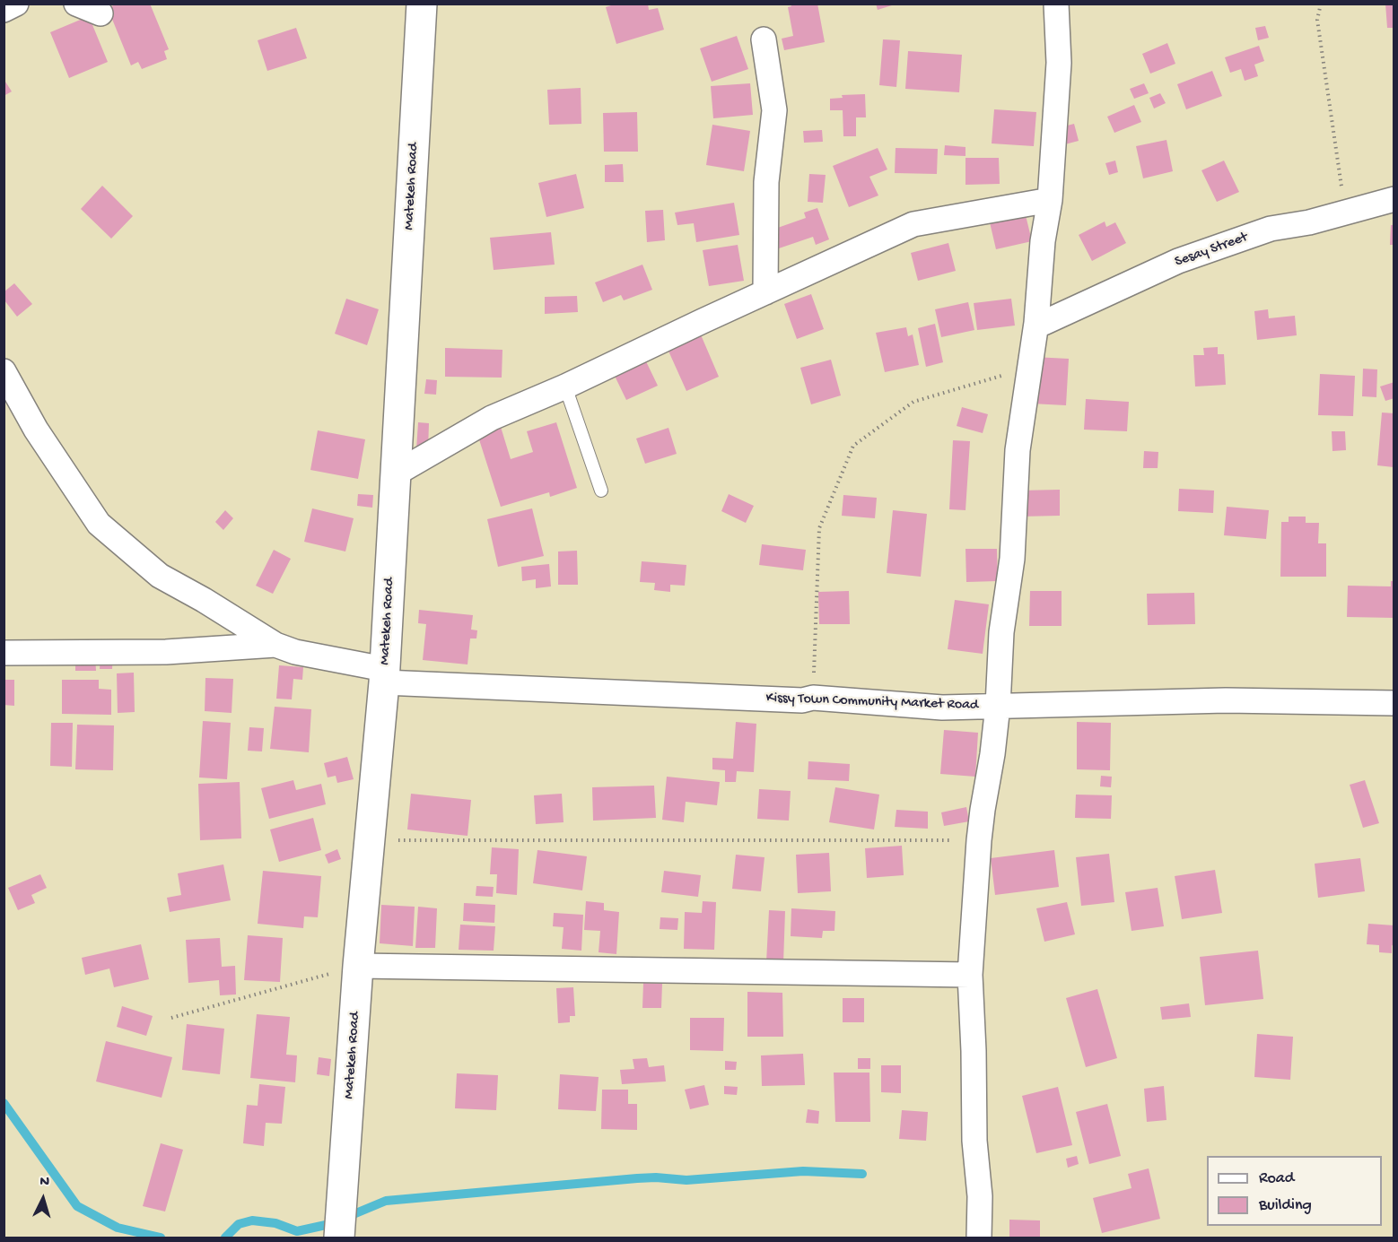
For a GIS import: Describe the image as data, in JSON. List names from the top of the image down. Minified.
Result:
{"streets":{"street":["Matekeh Road","Sesay Street","Kissy Town Community Market Road"]},"crossings":[["Matekeh Road","Kissy Town Community Market Road"]],"legend":["Road","Building"],"north":"top"}
